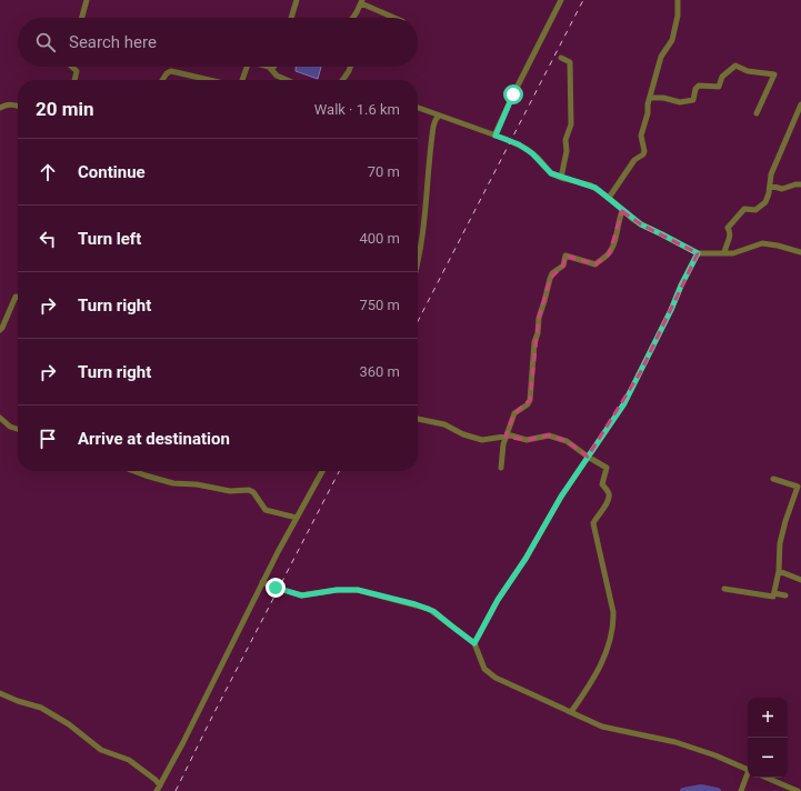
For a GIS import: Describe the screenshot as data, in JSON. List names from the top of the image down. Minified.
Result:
{"page":{"search":"Search here","heading":["20 min","Walk · 1.6 km"],"list":[["Continue","70 m"],["Turn left","400 m"],["Turn right","750 m"],["Turn right","360 m"],"Arrive at destination"],"map_buttons":["+","−"]}}
